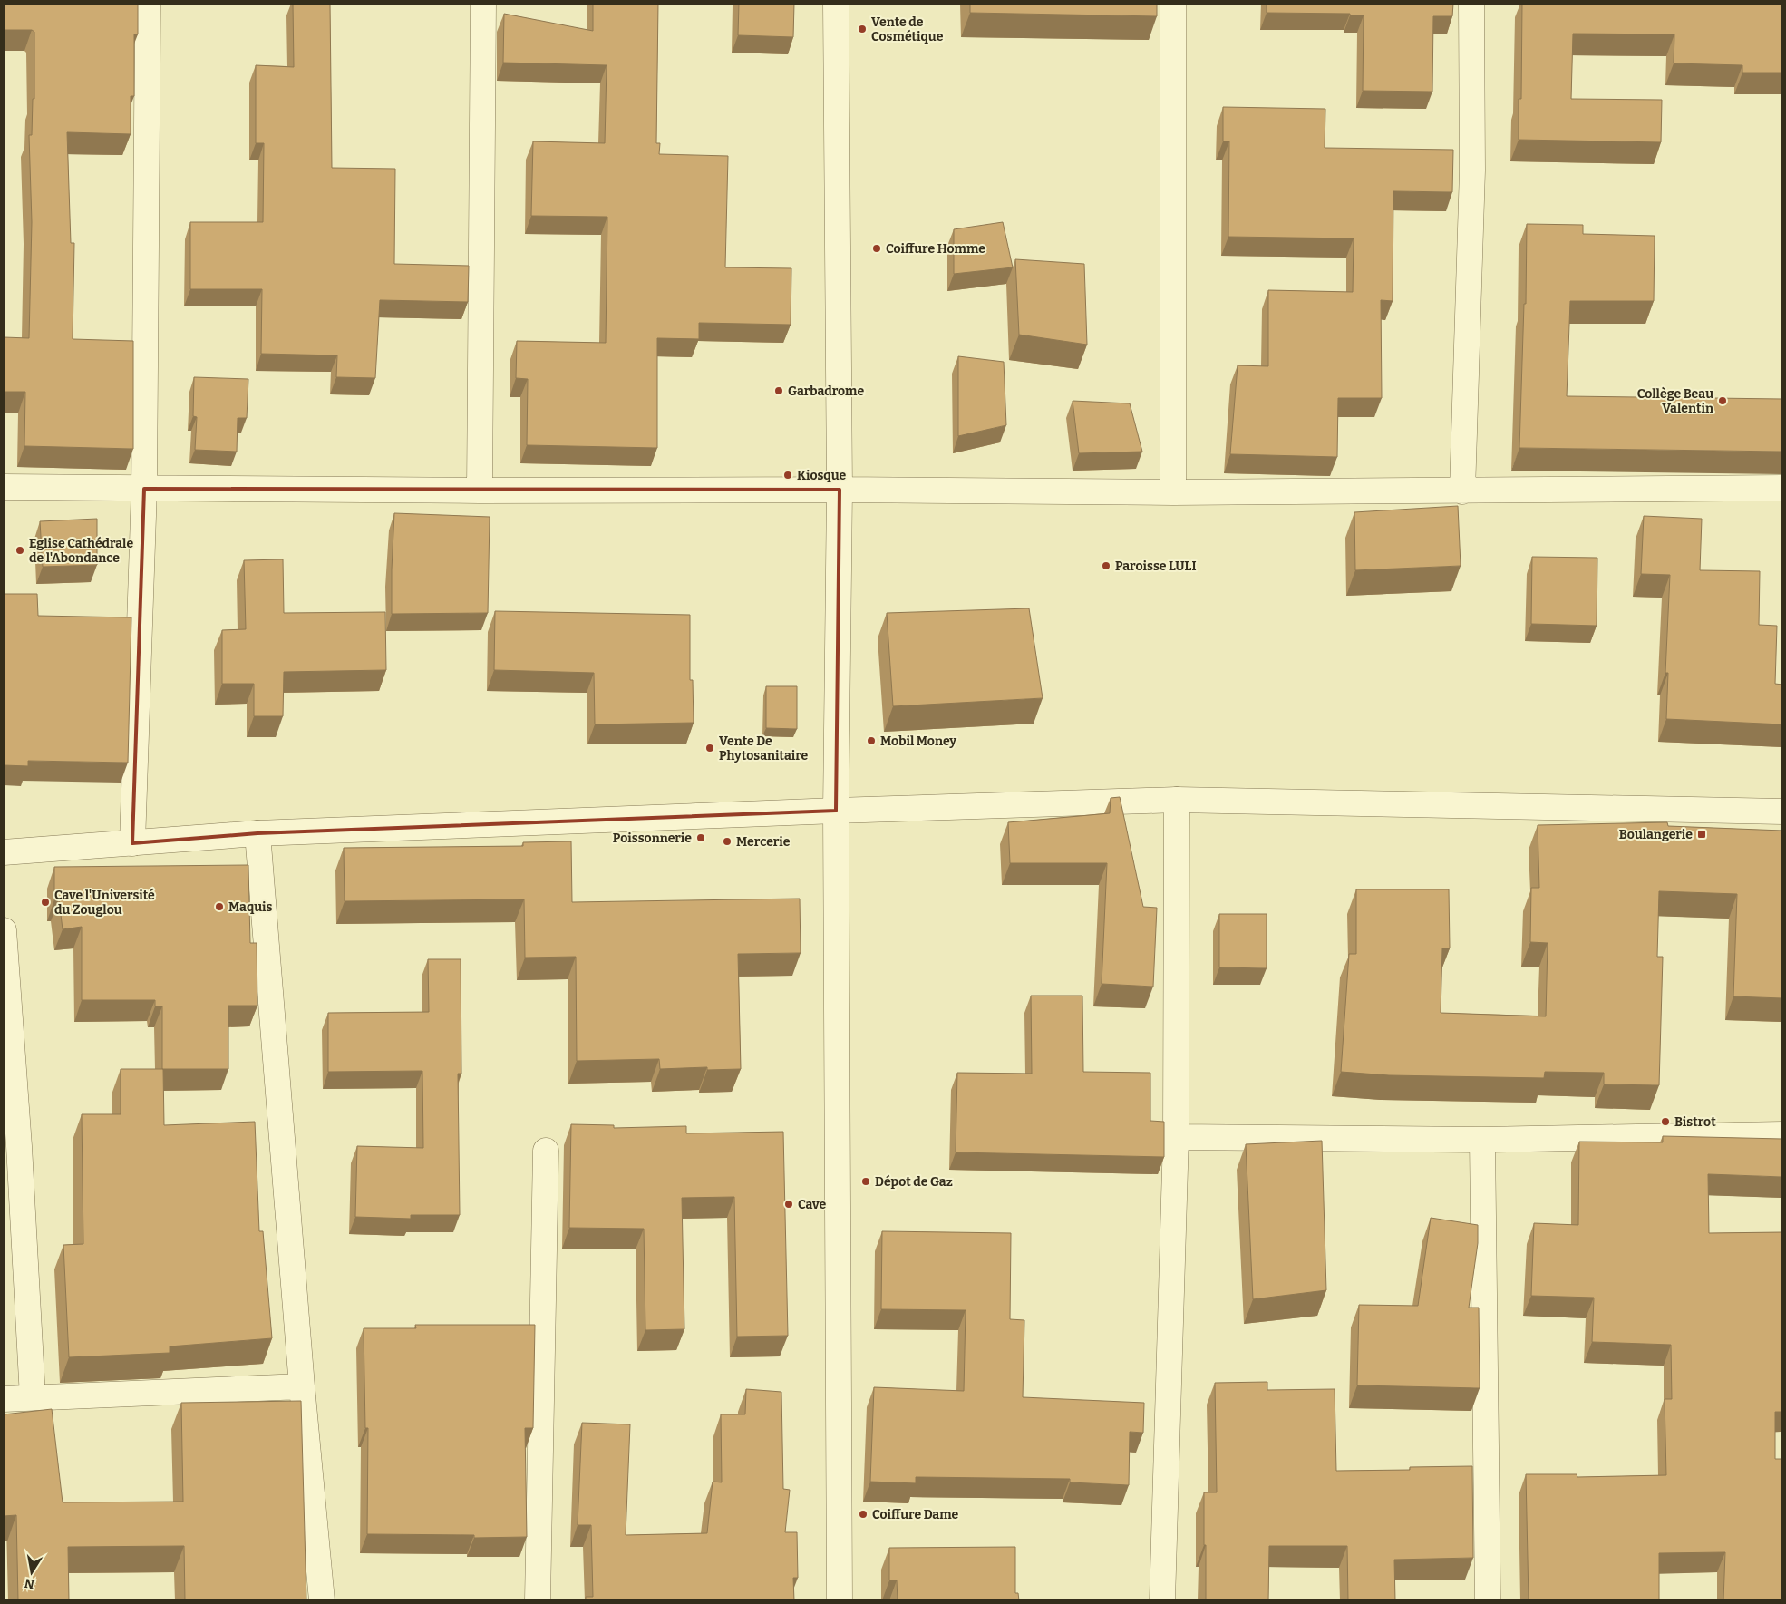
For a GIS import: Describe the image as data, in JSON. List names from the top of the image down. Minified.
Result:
{"places":{"other":["Vente de Cosmétique","Coiffure Homme","Garbadrome","Collège Beau Valentin","Kiosque","Eglise Cathédrale de l'Abondance","Paroisse LULI","Mobil Money","Vente De Phytosanitaire","Poissonnerie","Mercerie","Cave l'Université du Zouglou","Maquis","Bistrot","Dépot de Gaz","Cave","Coiffure Dame"],"transit":["Boulangerie"]},"north":"bottom"}
